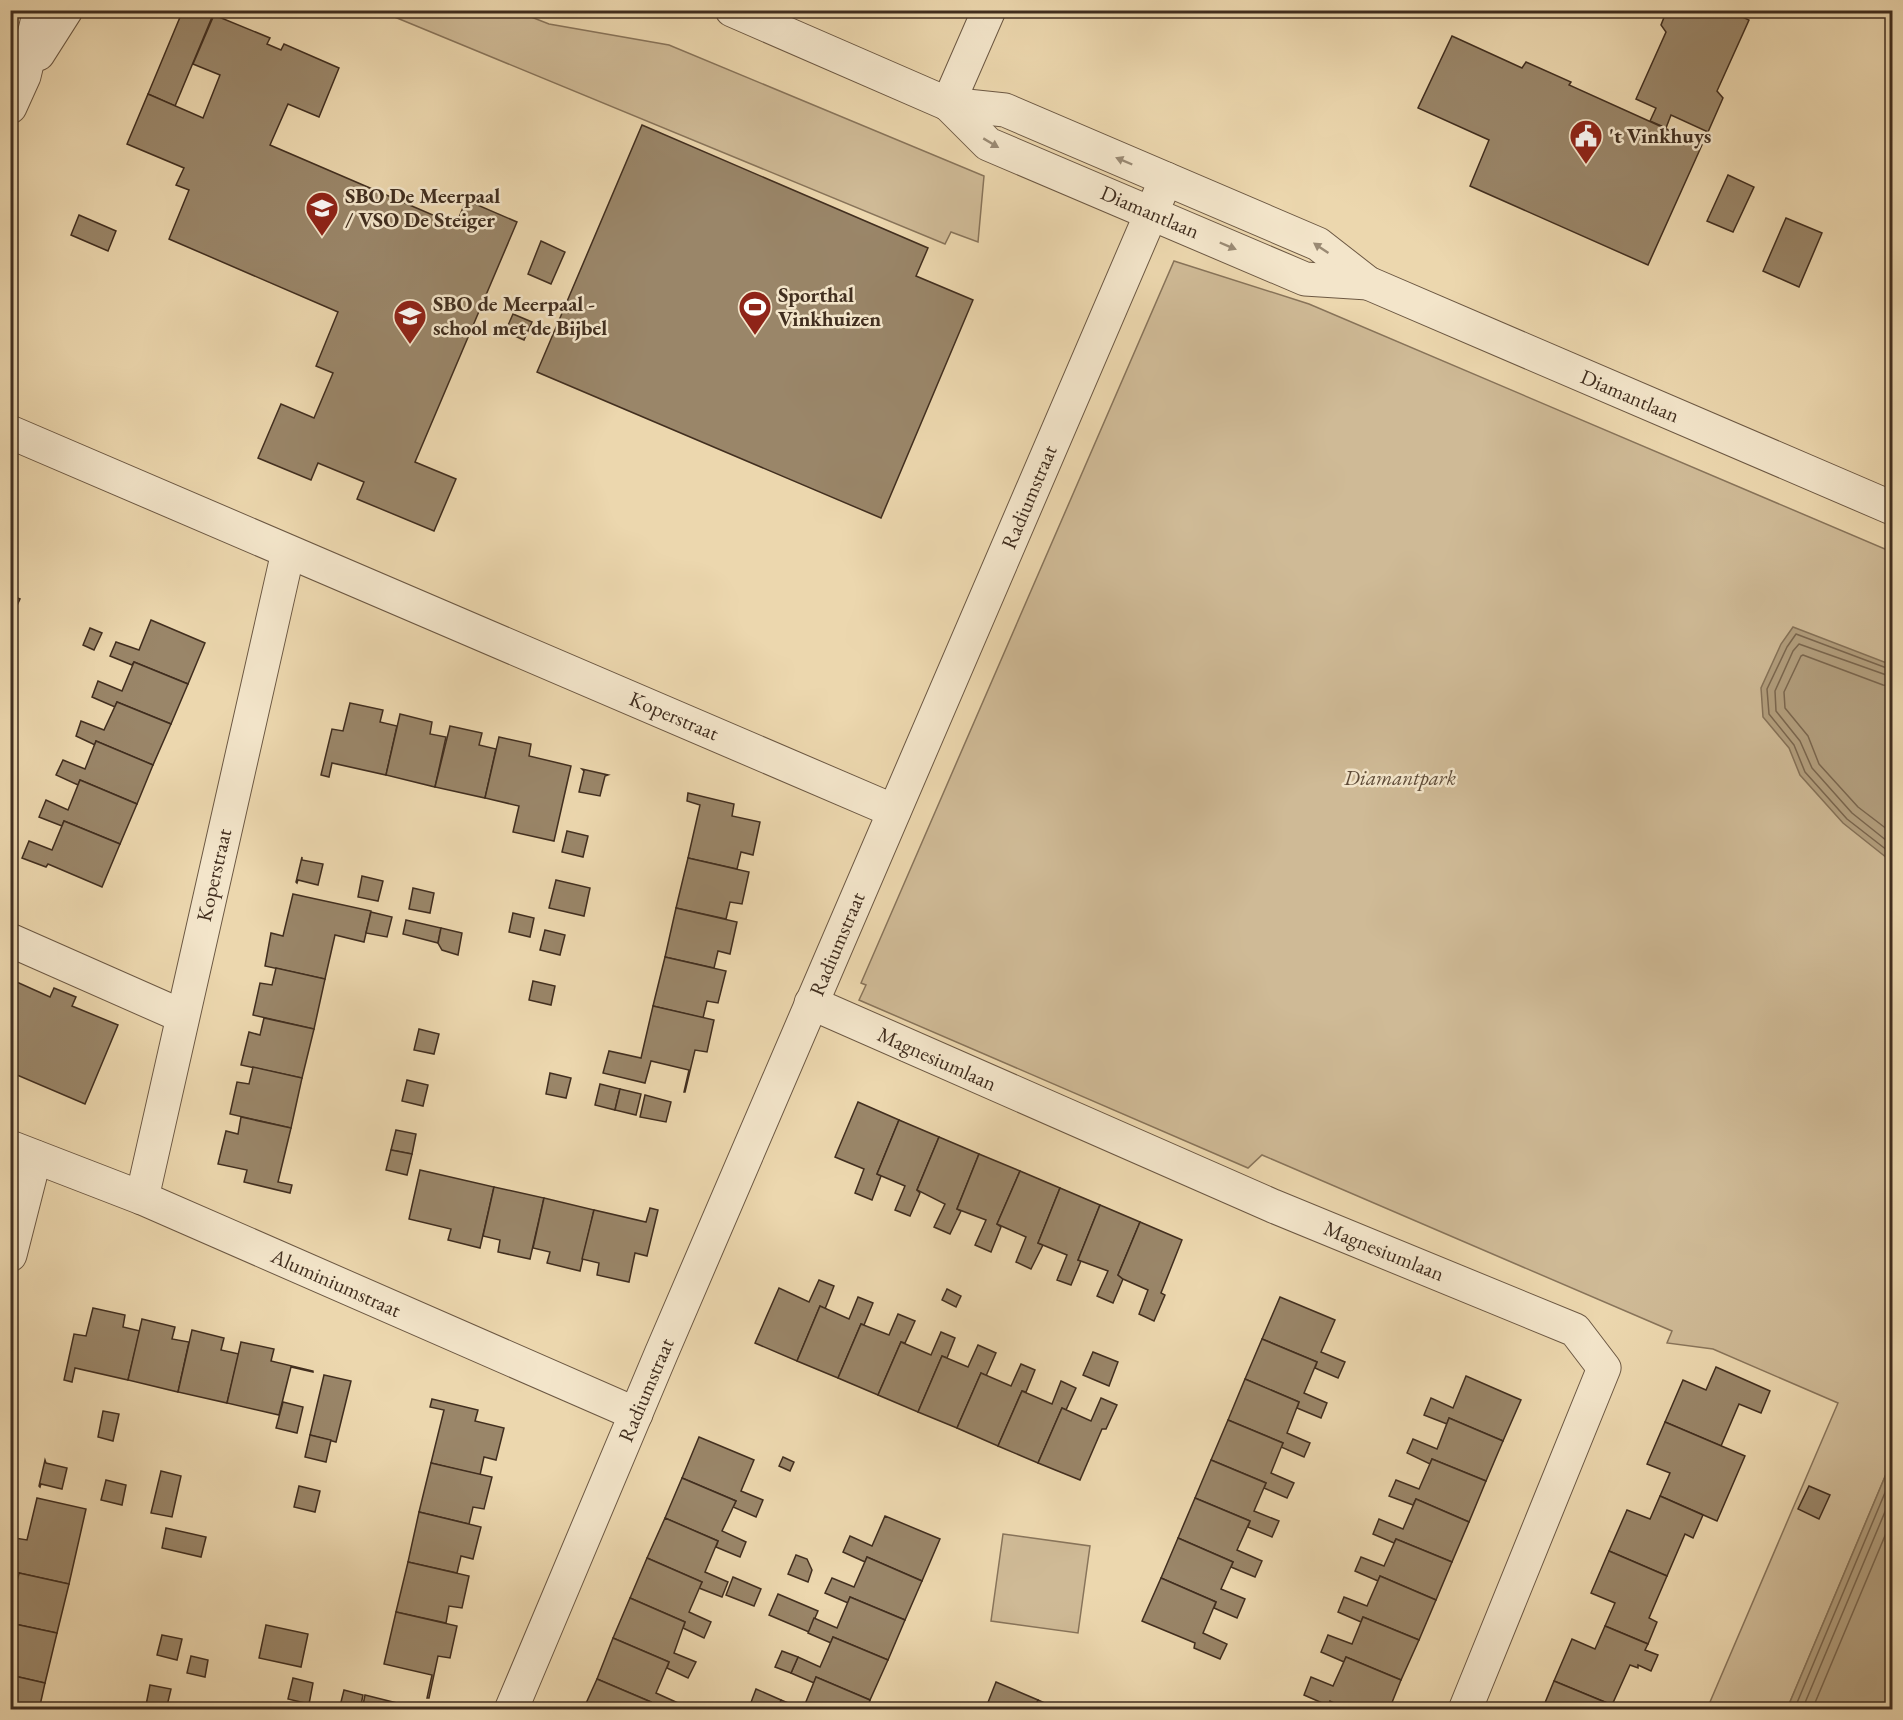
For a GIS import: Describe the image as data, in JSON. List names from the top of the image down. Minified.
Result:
{"streets":{"street":["Diamantlaan","Radiumstraat","Koperstraat","Magnesiumlaan","Aluminiumstraat"]},"crossings":[["Diamantlaan","Radiumstraat"],["Radiumstraat","Koperstraat"],["Radiumstraat","Magnesiumlaan"],["Radiumstraat","Aluminiumstraat"],["Koperstraat","Aluminiumstraat"]],"parks":["Diamantpark"],"places":{"public building":["'t Vinkhuys"],"school or university":["SBO De Meerpaal / VSO De Steiger","SBO de Meerpaal - school met de Bijbel"],"sports":["Sporthal Vinkhuizen"]}}
